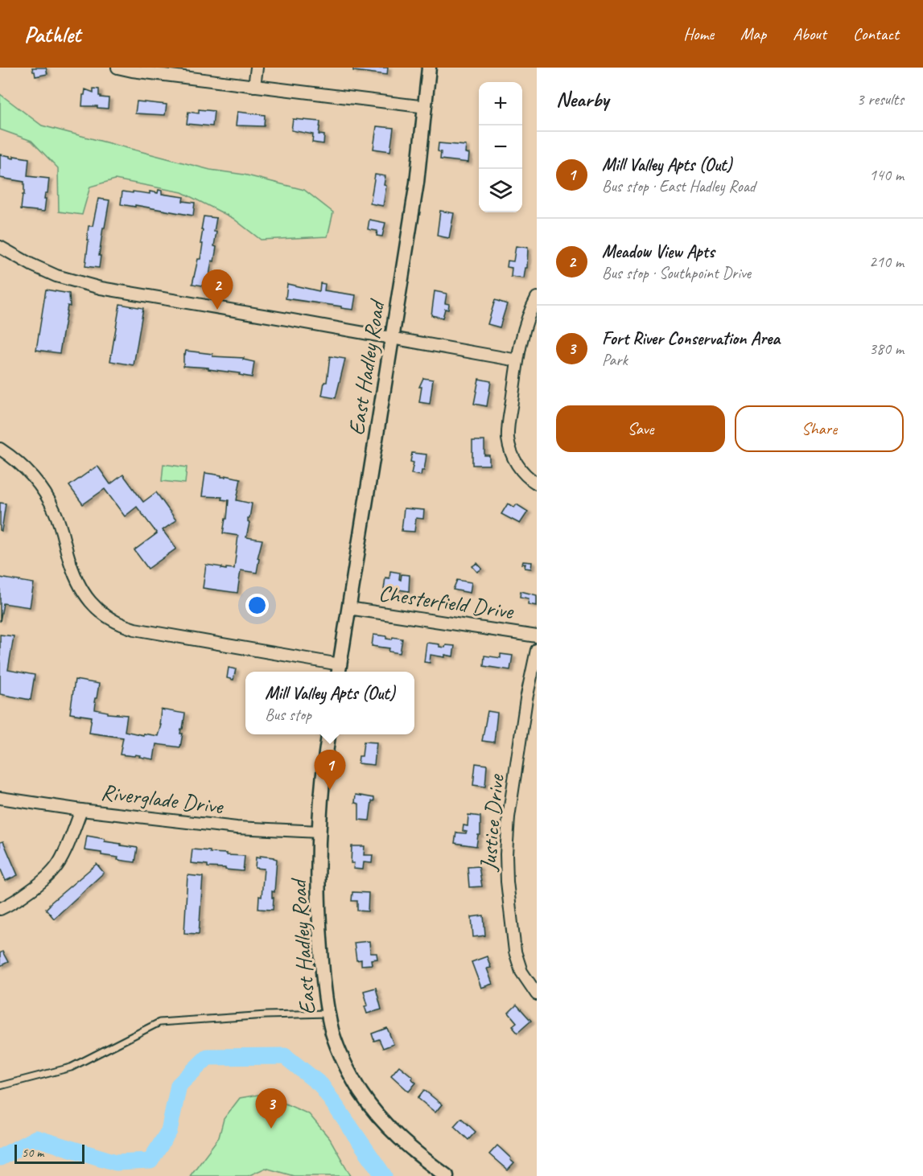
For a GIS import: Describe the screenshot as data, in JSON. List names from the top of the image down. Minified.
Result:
{"streets":{"street":["East Hadley Road","Chesterfield Drive","Riverglade Drive","Justice Drive"]},"crossings":[["East Hadley Road","Chesterfield Drive"],["East Hadley Road","Riverglade Drive"]],"scale_bar":"50 m","page":{"header":"Pathlet","nav":["Home","Map","About","Contact"],"heading":["Nearby","3 results"],"map_buttons":["+","−"],"list":[{"mark":"1","name":"Mill Valley Apts (Out)","note":"Bus stop · East Hadley Road","value":"140 m"},{"mark":"2","name":"Meadow View Apts","note":"Bus stop · Southpoint Drive","value":"210 m"},{"mark":"3","name":"Fort River Conservation Area","note":"Park","value":"380 m"}],"pins":["2","1","3"],"buttons":["Save","Share"],"popup":["Mill Valley Apts (Out)","Bus stop"],"scale":"50 m"}}
